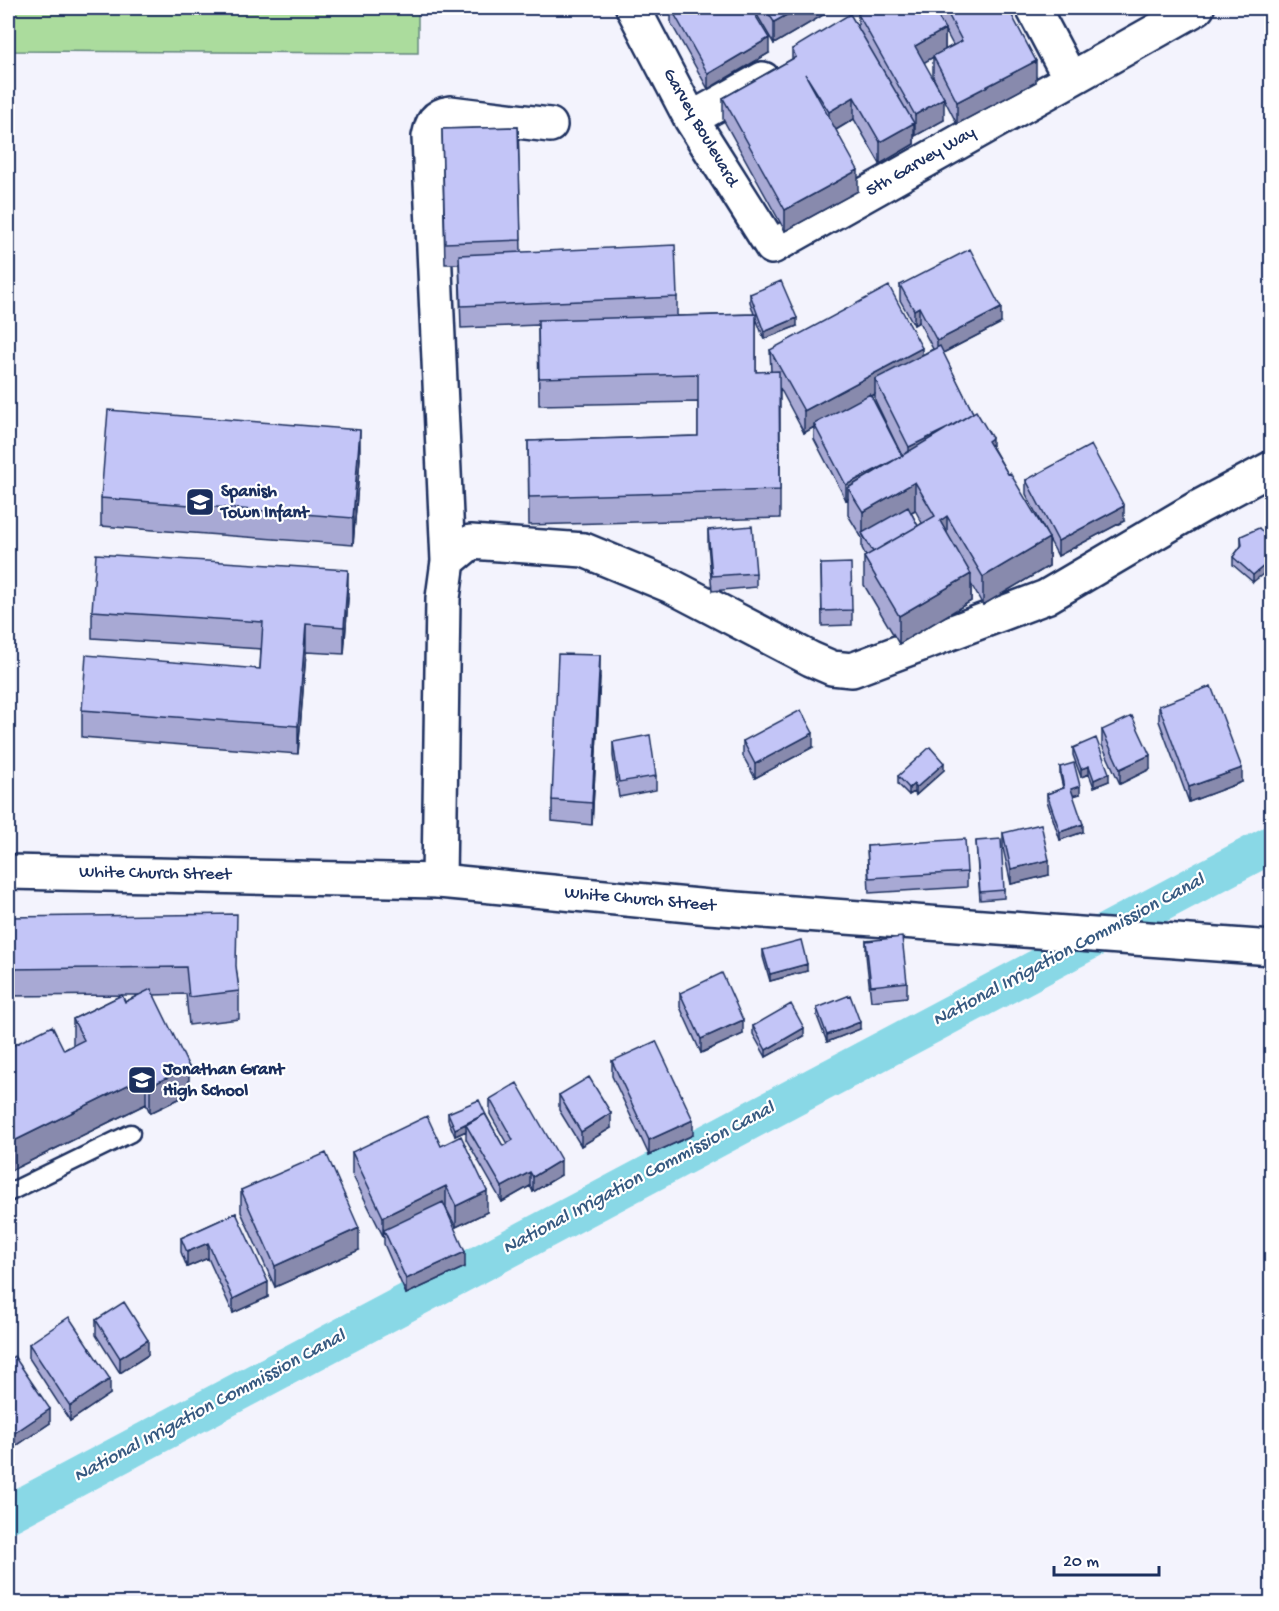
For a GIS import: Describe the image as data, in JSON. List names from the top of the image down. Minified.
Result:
{"streets":{"street":["Garvey Boulevard","5th Garvey Way","White Church Street"]},"crossings":[["Garvey Boulevard","5th Garvey Way"]],"water":["National Irrigation Commission Canal"],"places":{"school or university":["Spanish Town Infant","Jonathan Grant High School"]},"scale_bar":"20 m"}
